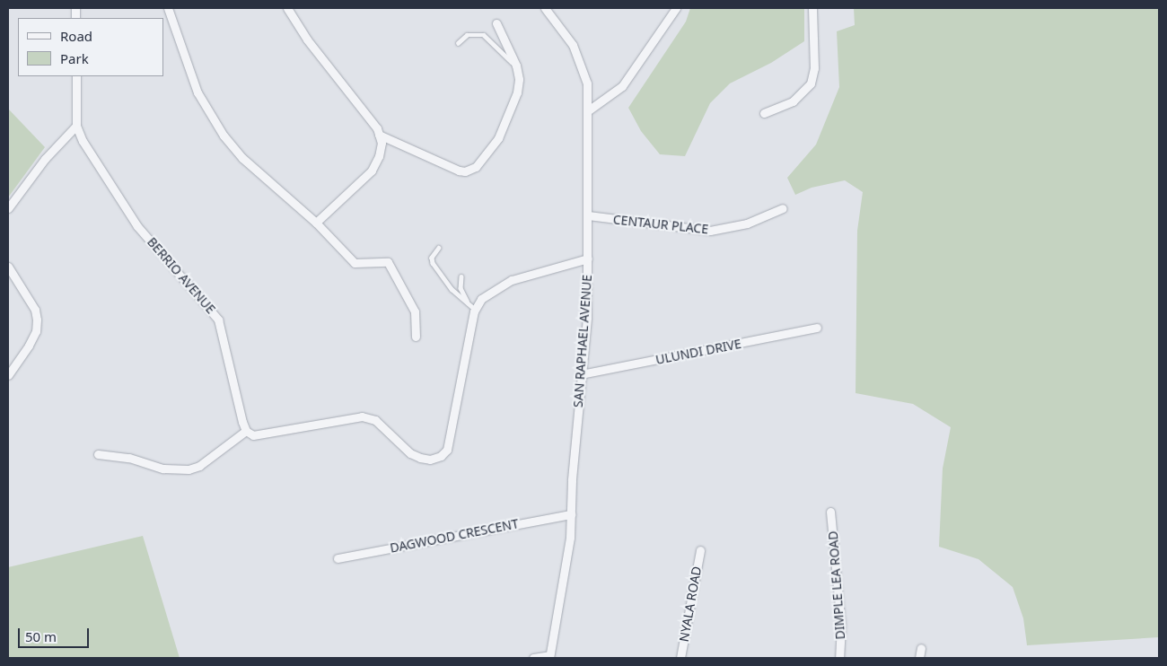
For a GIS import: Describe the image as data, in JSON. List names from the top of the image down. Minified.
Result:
{"streets":{"street":["CENTAUR PLACE","BERRIO AVENUE","SAN RAPHAEL AVENUE","ULUNDI DRIVE","DAGWOOD CRESCENT","DIMPLE LEA ROAD","NYALA ROAD"]},"crossings":[["CENTAUR PLACE","SAN RAPHAEL AVENUE"],["SAN RAPHAEL AVENUE","ULUNDI DRIVE"],["SAN RAPHAEL AVENUE","DAGWOOD CRESCENT"]],"legend":["Road","Park"],"scale_bar":"50 m"}
